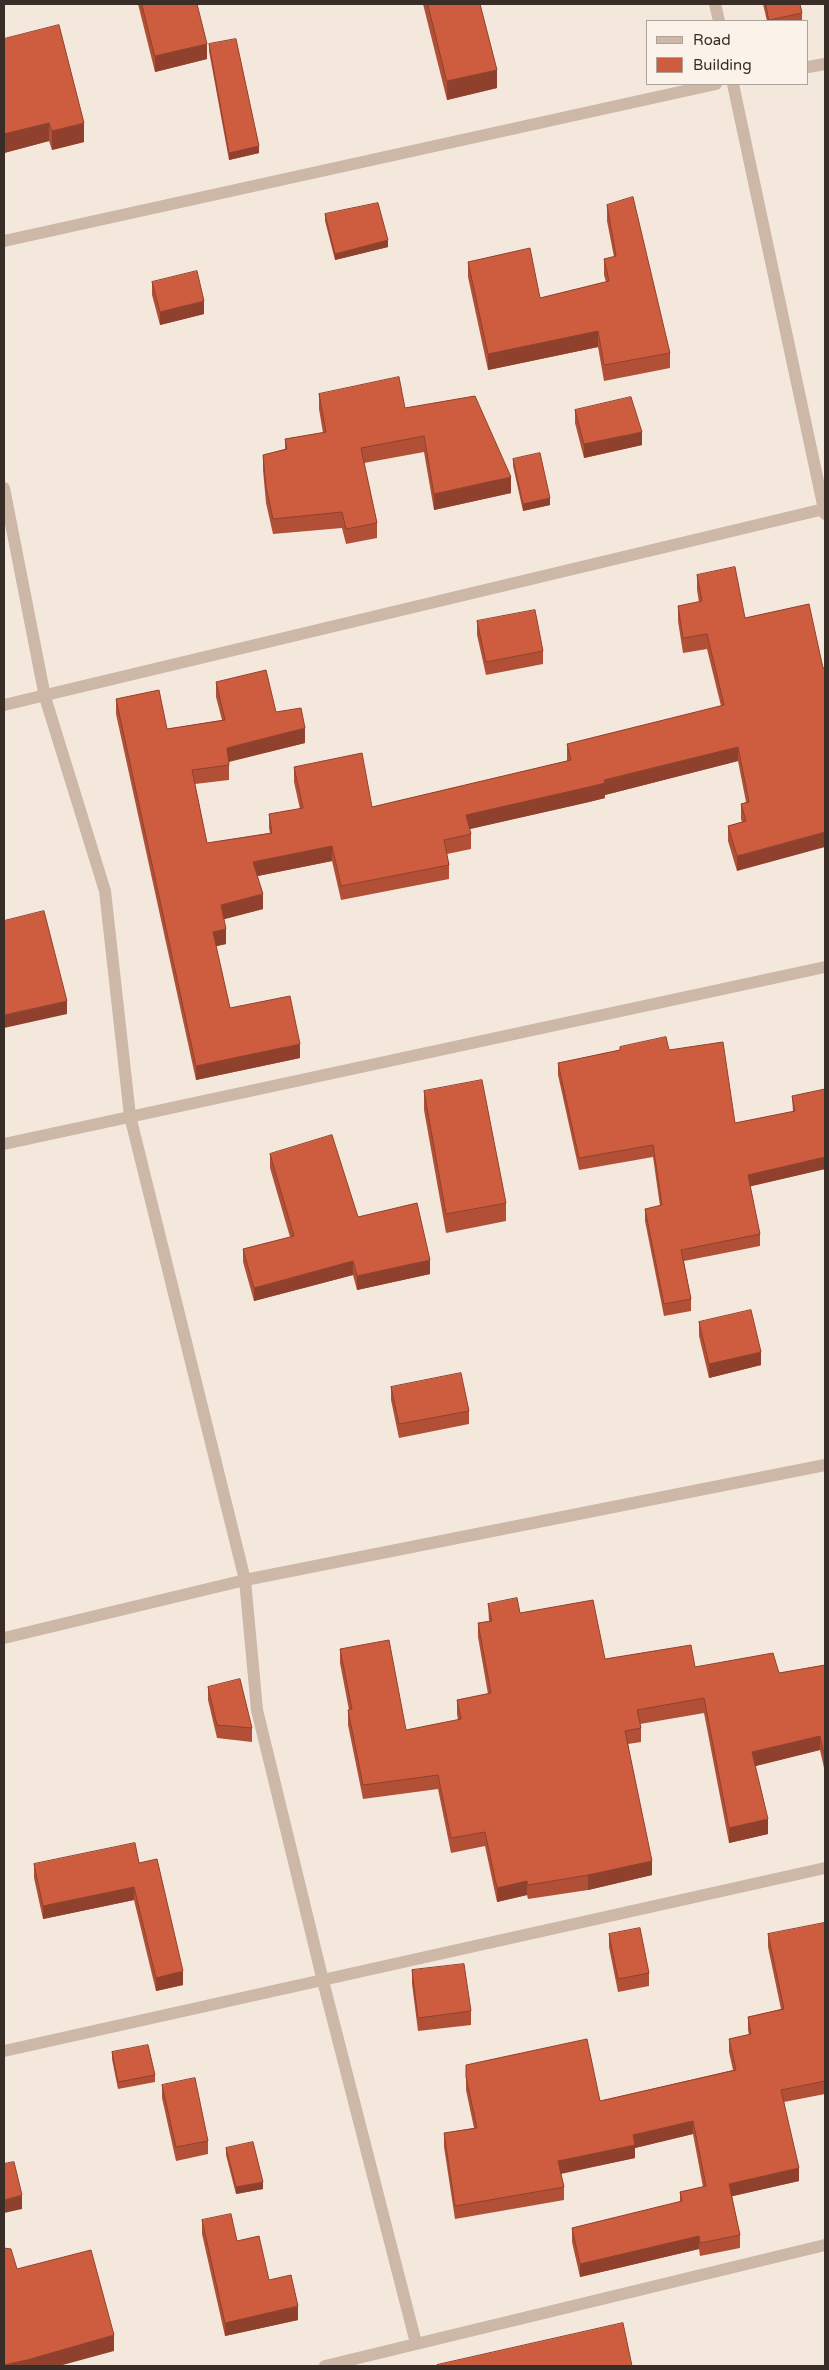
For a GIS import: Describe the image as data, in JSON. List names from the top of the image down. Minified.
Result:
{"legend":["Road","Building"]}
